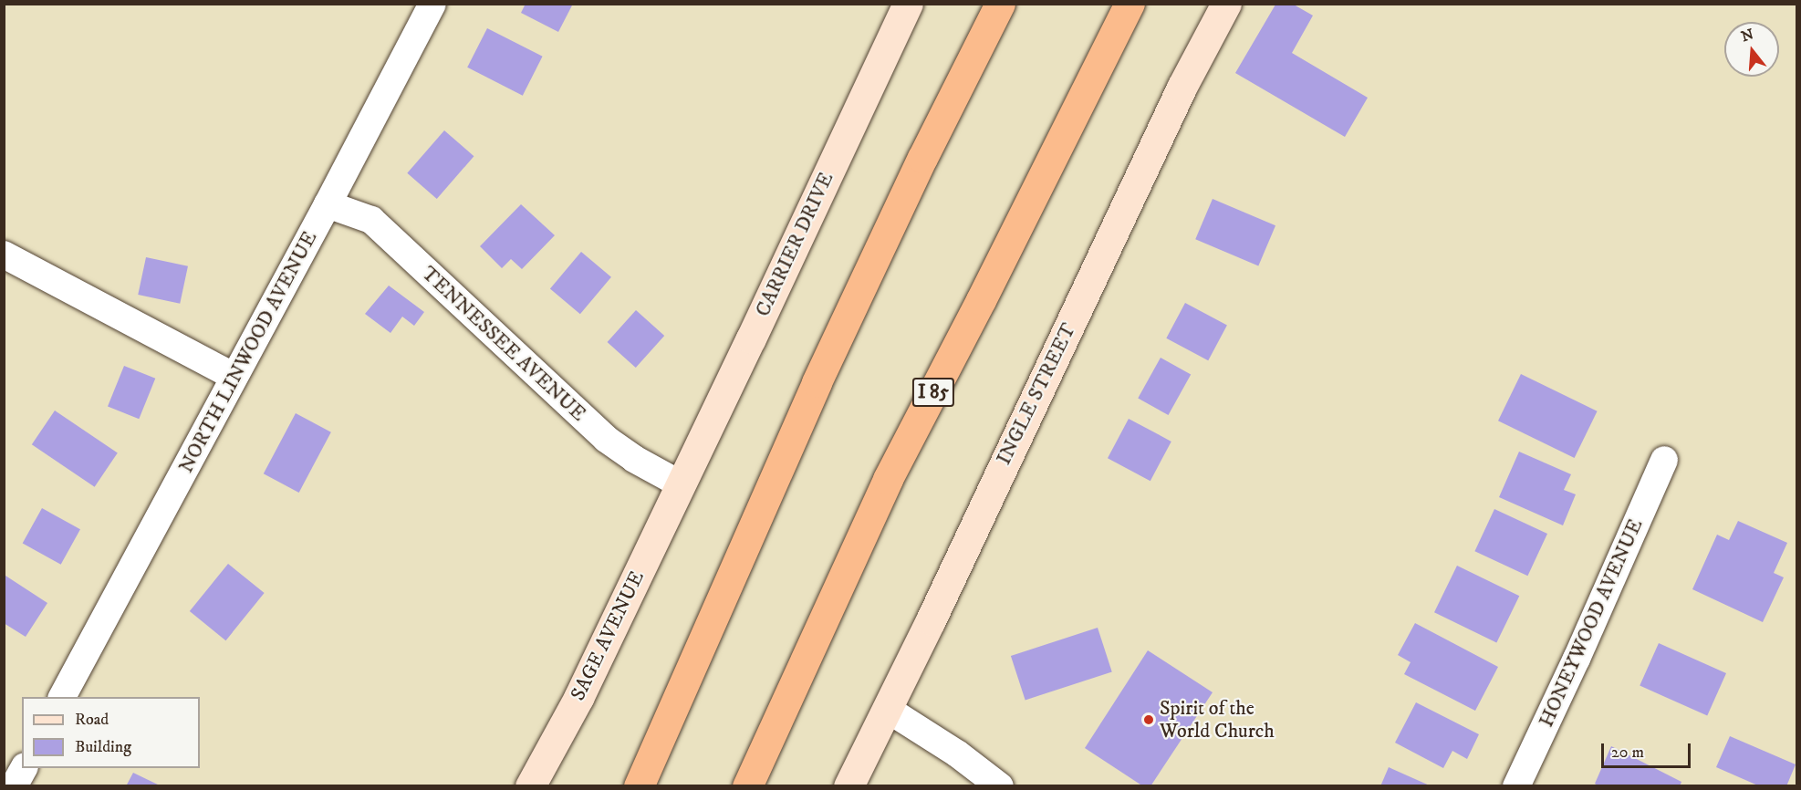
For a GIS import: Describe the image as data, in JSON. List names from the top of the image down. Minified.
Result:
{"streets":{"highway":["I 85"],"street":["CARRIER DRIVE","TENNESSEE AVENUE","NORTH LINWOOD AVENUE","INGLE STREET","HONEYWOOD AVENUE","SAGE AVENUE"]},"crossings":[["CARRIER DRIVE","TENNESSEE AVENUE"],["CARRIER DRIVE","SAGE AVENUE"],["TENNESSEE AVENUE","NORTH LINWOOD AVENUE"],["TENNESSEE AVENUE","SAGE AVENUE"]],"places":["Spirit of the World Church"],"legend":["Road","Building"],"scale_bar":"20 m","north":"top"}
